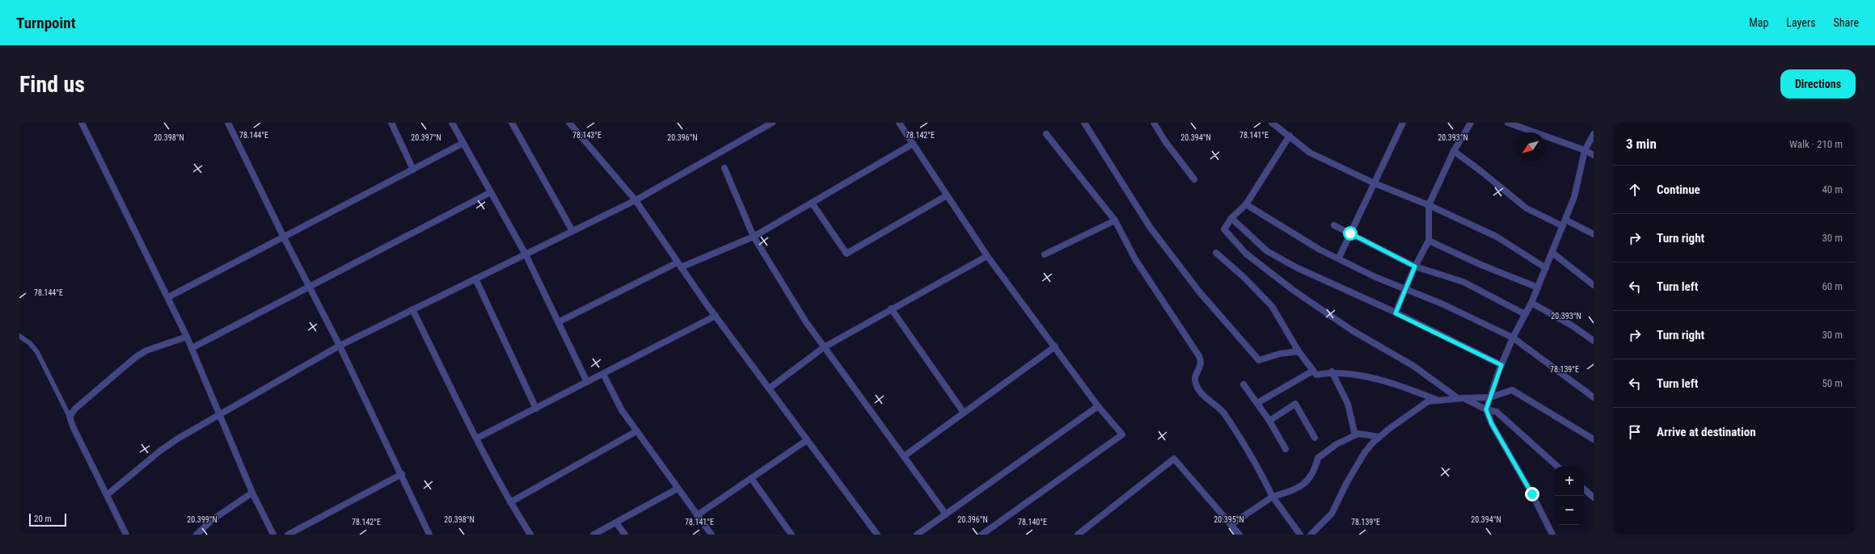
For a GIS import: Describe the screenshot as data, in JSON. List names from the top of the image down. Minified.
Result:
{"scale_bar":"20 m","north":"bottom left","page":{"header":"Turnpoint","nav":["Map","Layers","Share"],"buttons":"Directions","title":"Find us","heading":["3 min","Walk · 210 m"],"list":[["Continue","40 m"],["Turn right","30 m"],["Turn left","60 m"],["Turn right","30 m"],["Turn left","50 m"],"Arrive at destination"],"map_buttons":["+","−"],"scale":"20 m"},"coordinates":["78.142°E","78.144°E","78.143°E","78.141°E","20.398°N","20.397°N","20.396°N","20.394°N","20.393°N","78.139°E","20.399°N","20.395°N","78.140°E"]}
